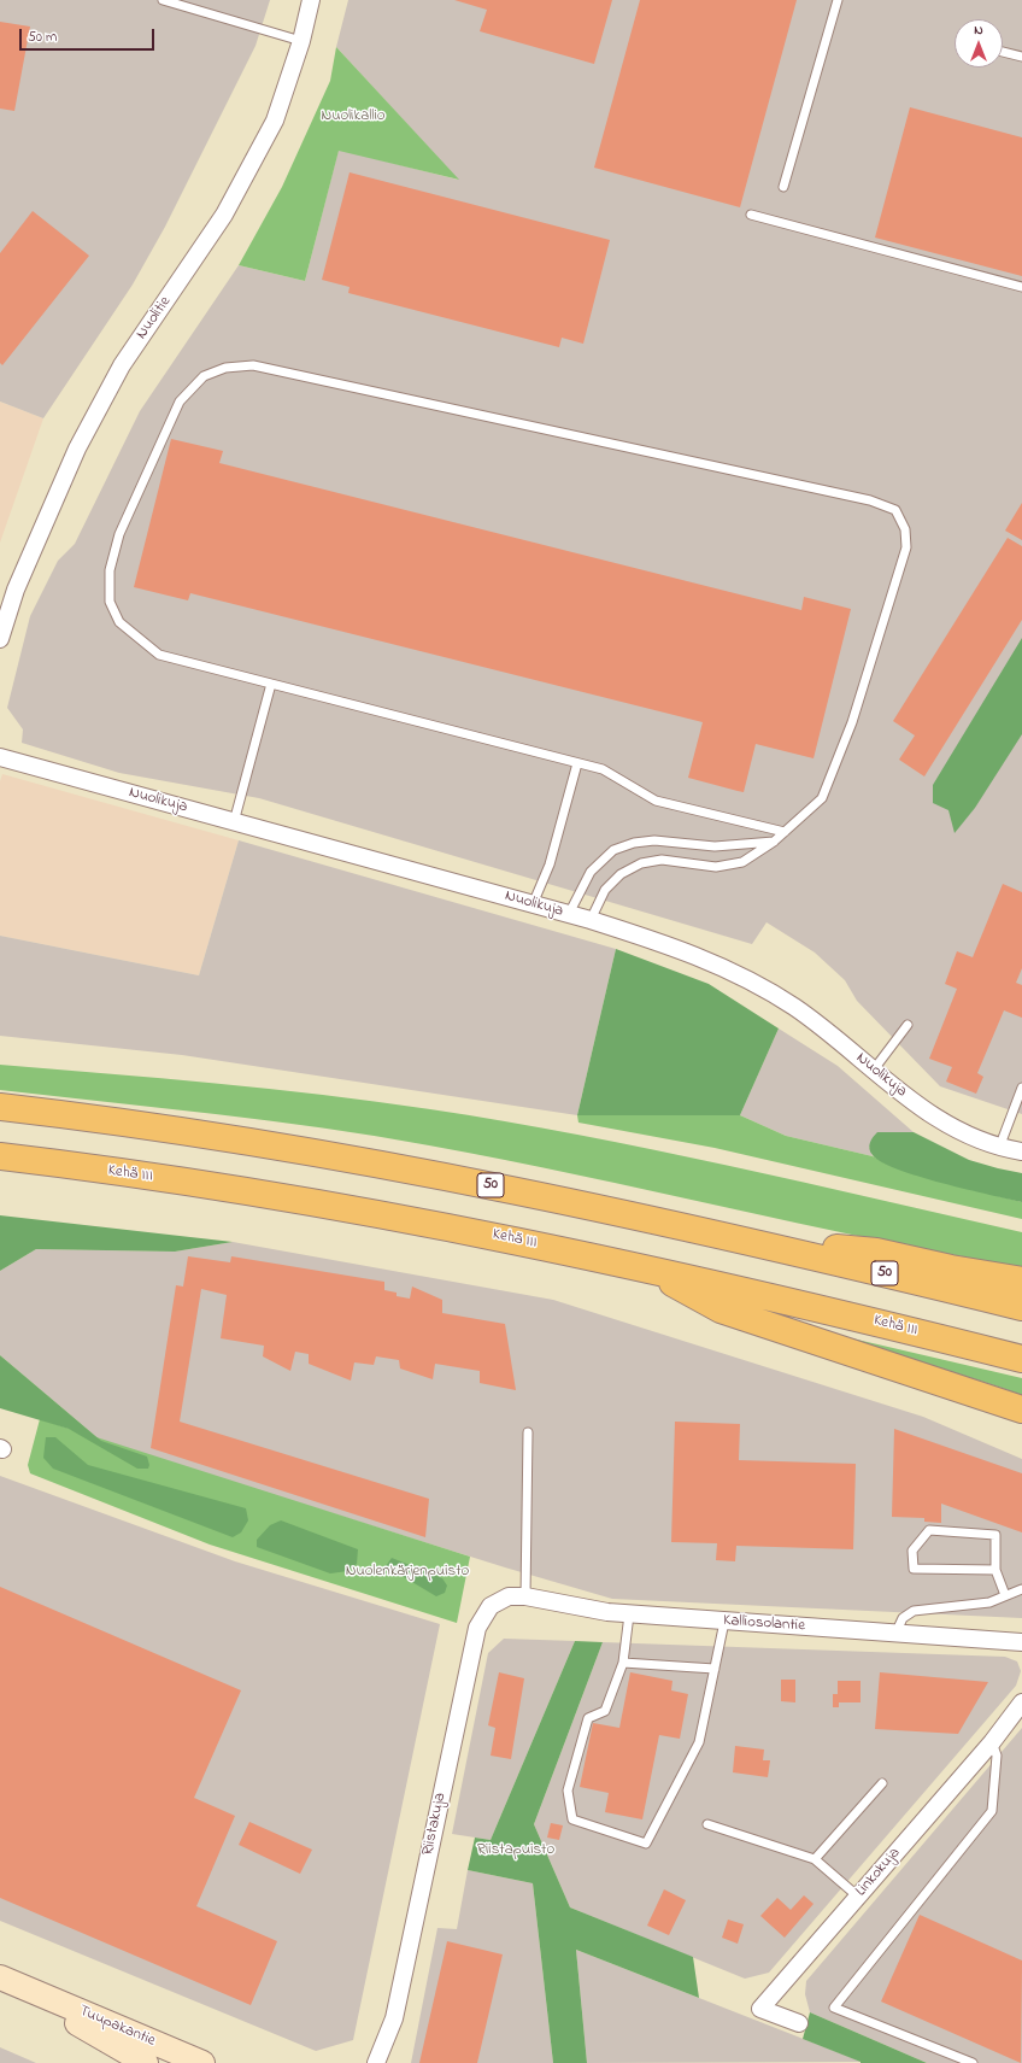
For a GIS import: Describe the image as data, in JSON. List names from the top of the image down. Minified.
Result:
{"streets":{"highway":["Kehä III","50"],"main road":["Tuupakantie"],"street":["Nuolitie","Nuolikuja","Kalliosolantie","Riistakuja","Linkokuja"]},"crossings":[["Kalliosolantie","Riistakuja"]],"parks":["Nuolikallio","Nuolenkärjenpuisto","Riistapuisto"],"scale_bar":"50 m","north":"top"}
